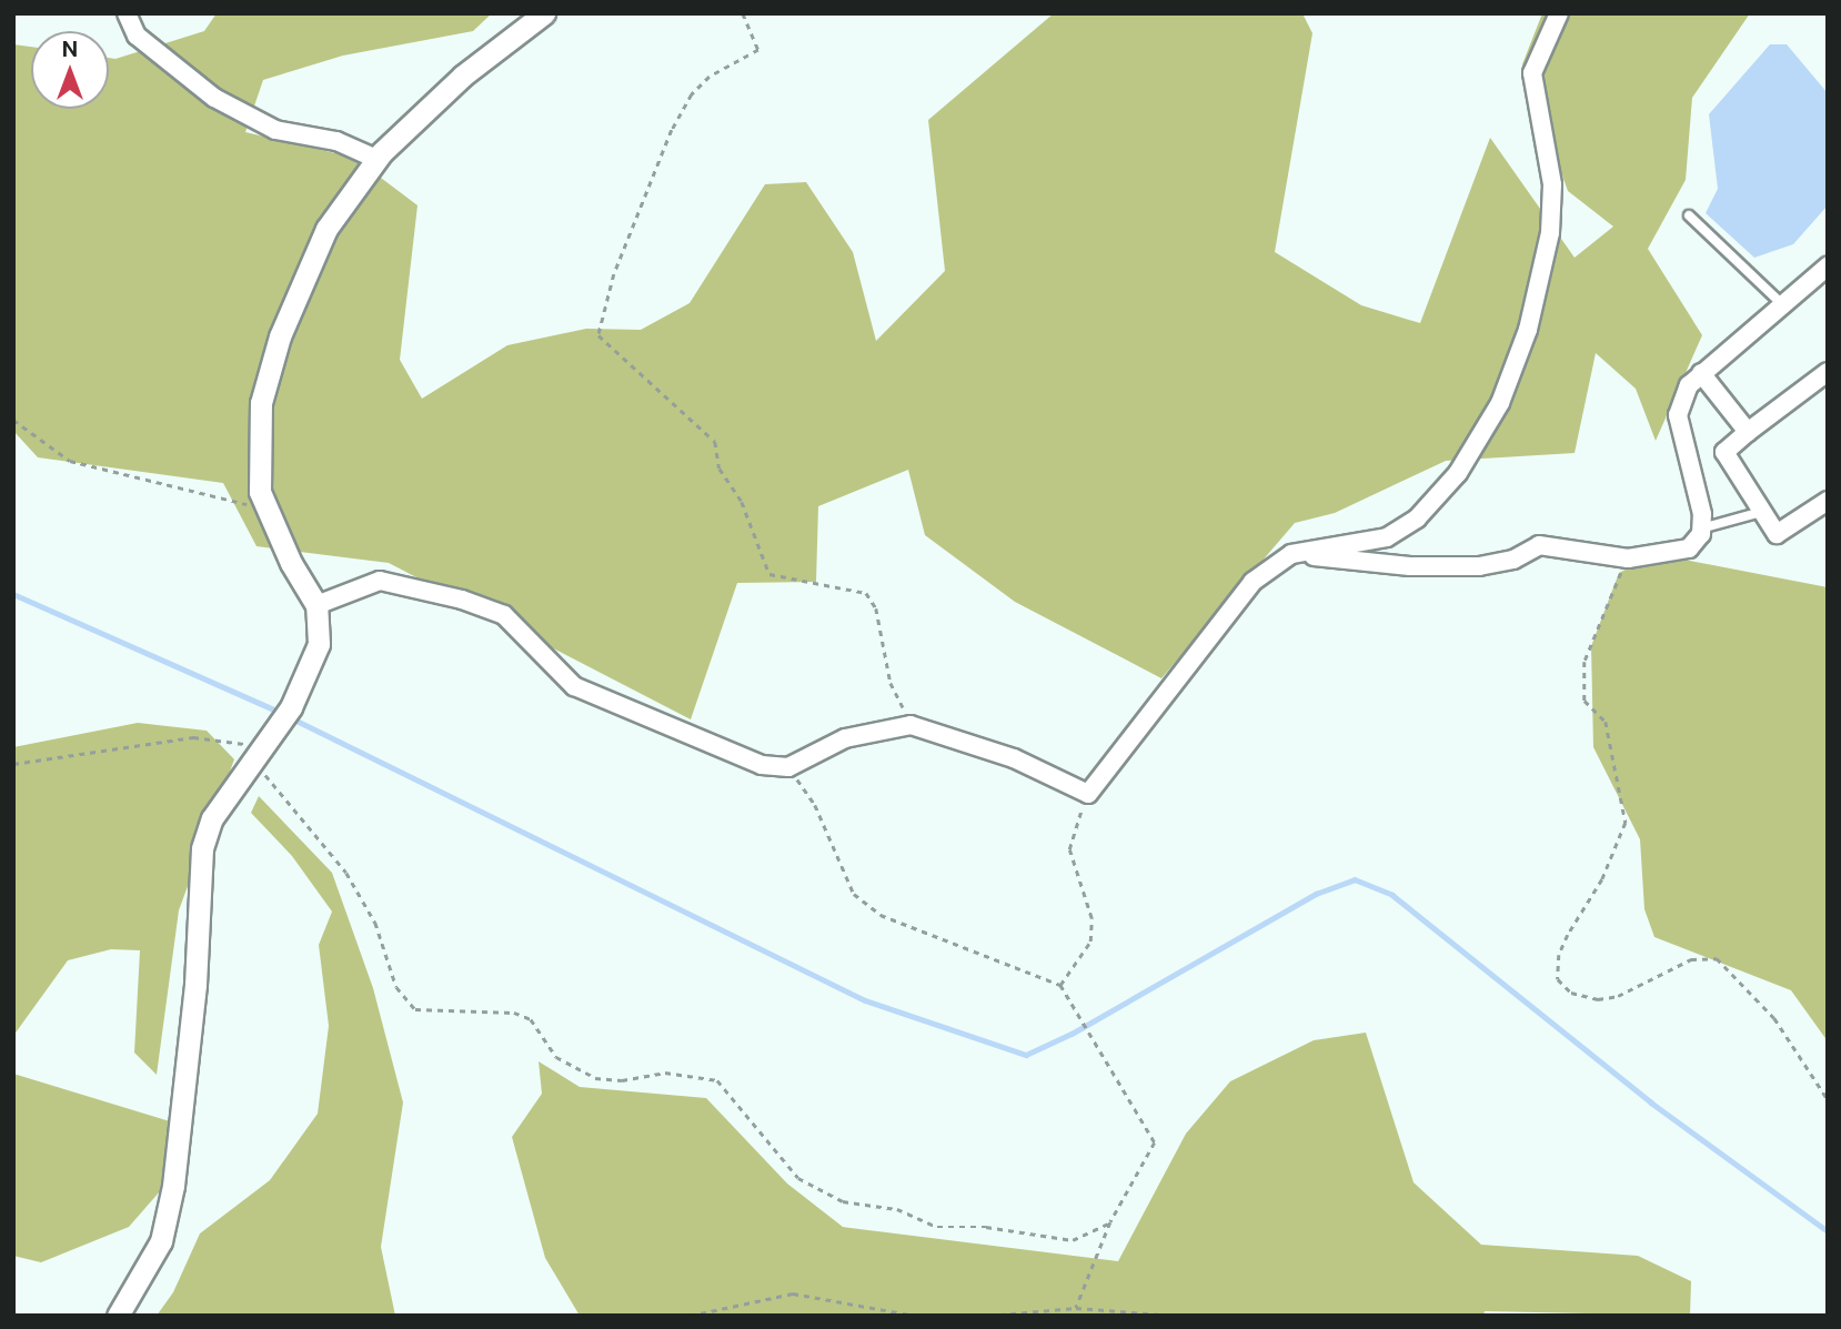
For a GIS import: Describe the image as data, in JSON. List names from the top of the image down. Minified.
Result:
{"north":"top"}
